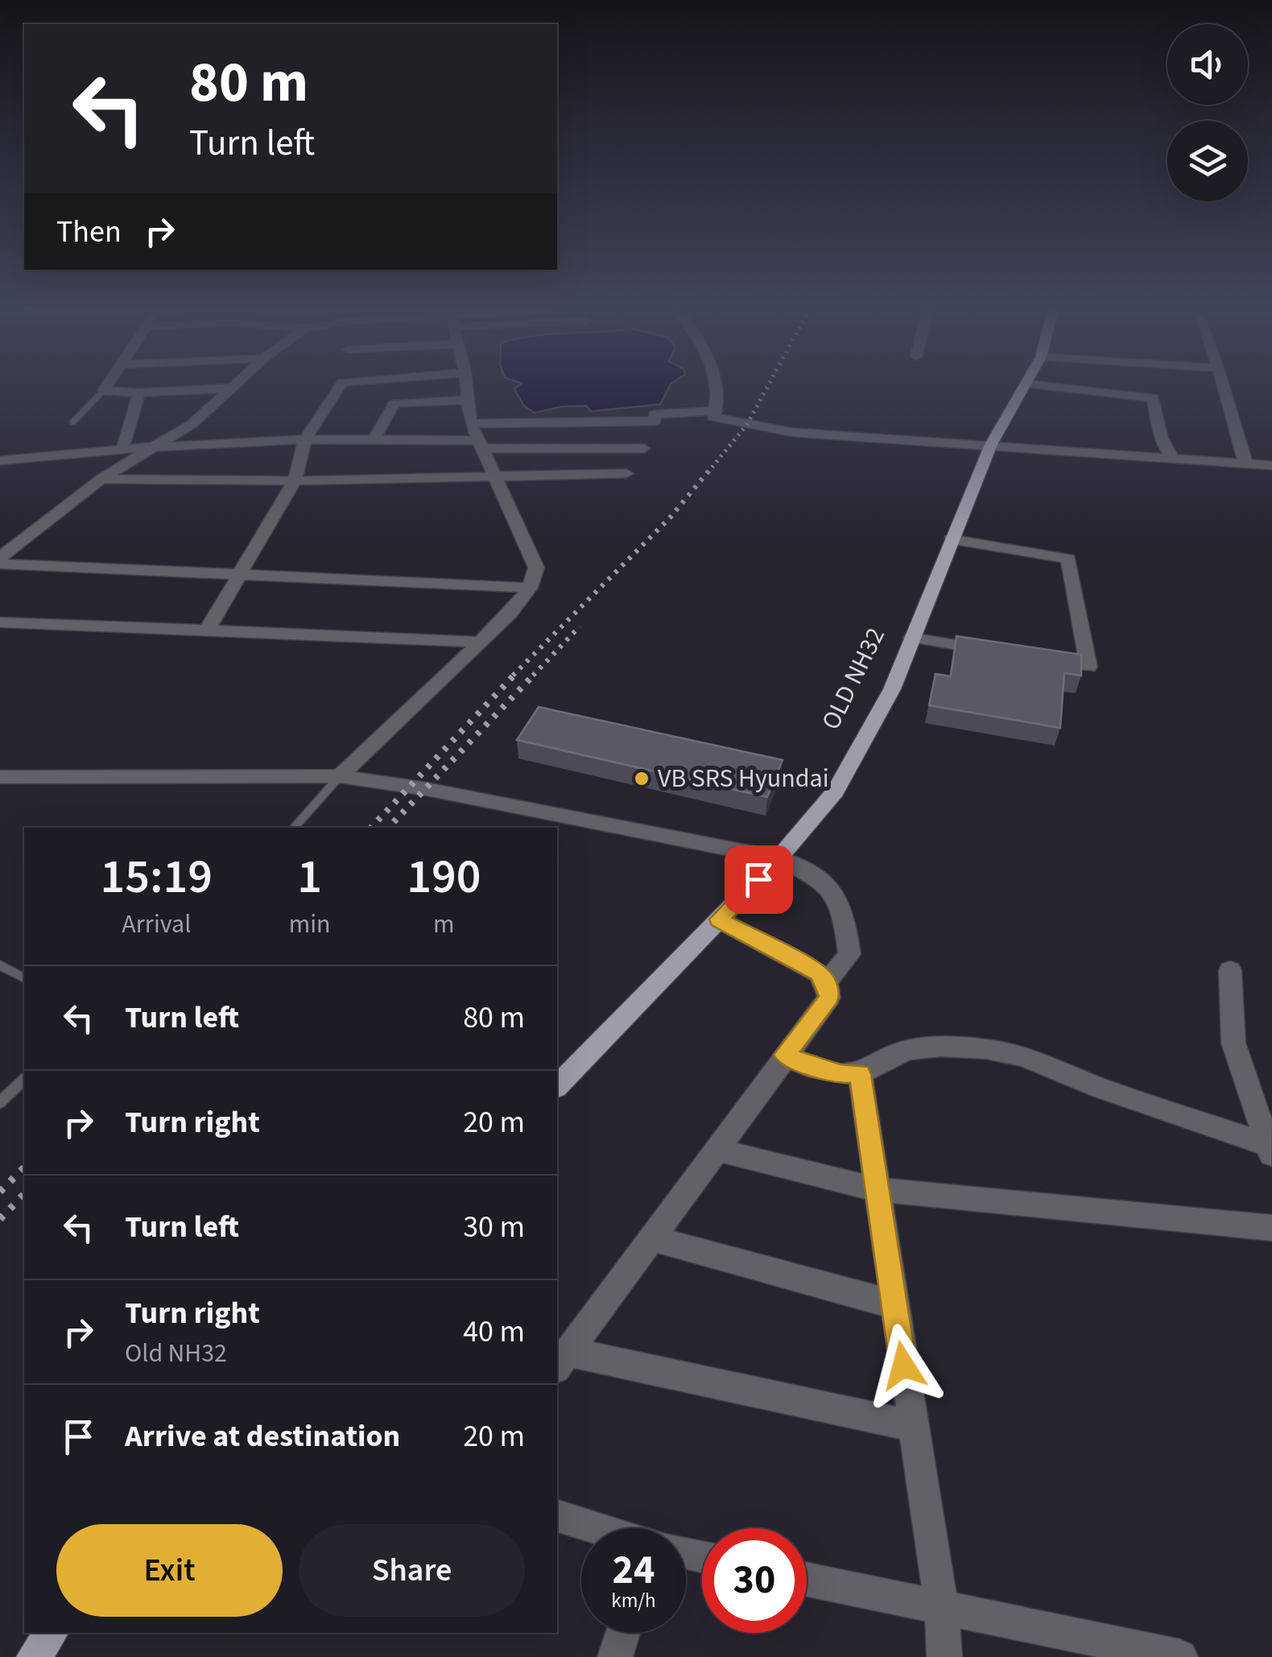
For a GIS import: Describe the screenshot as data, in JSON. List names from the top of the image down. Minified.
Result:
{"streets":{"main road":["OLD NH32"]},"places":["VB SRS Hyundai"],"page":{"turn":["80 m","Turn left"],"then":"Then","eta":["15:19","Arrival","1","min","190","m"],"list":[{"name":"Turn left","value":"80 m"},{"name":"Turn right","value":"20 m"},{"name":"Turn left","value":"30 m"},{"name":"Turn right","note":"Old NH32","value":"40 m"},{"name":"Arrive at destination","value":"20 m"}],"buttons":["Exit","Share"],"speed":"24 km/h","limit":"30"}}
